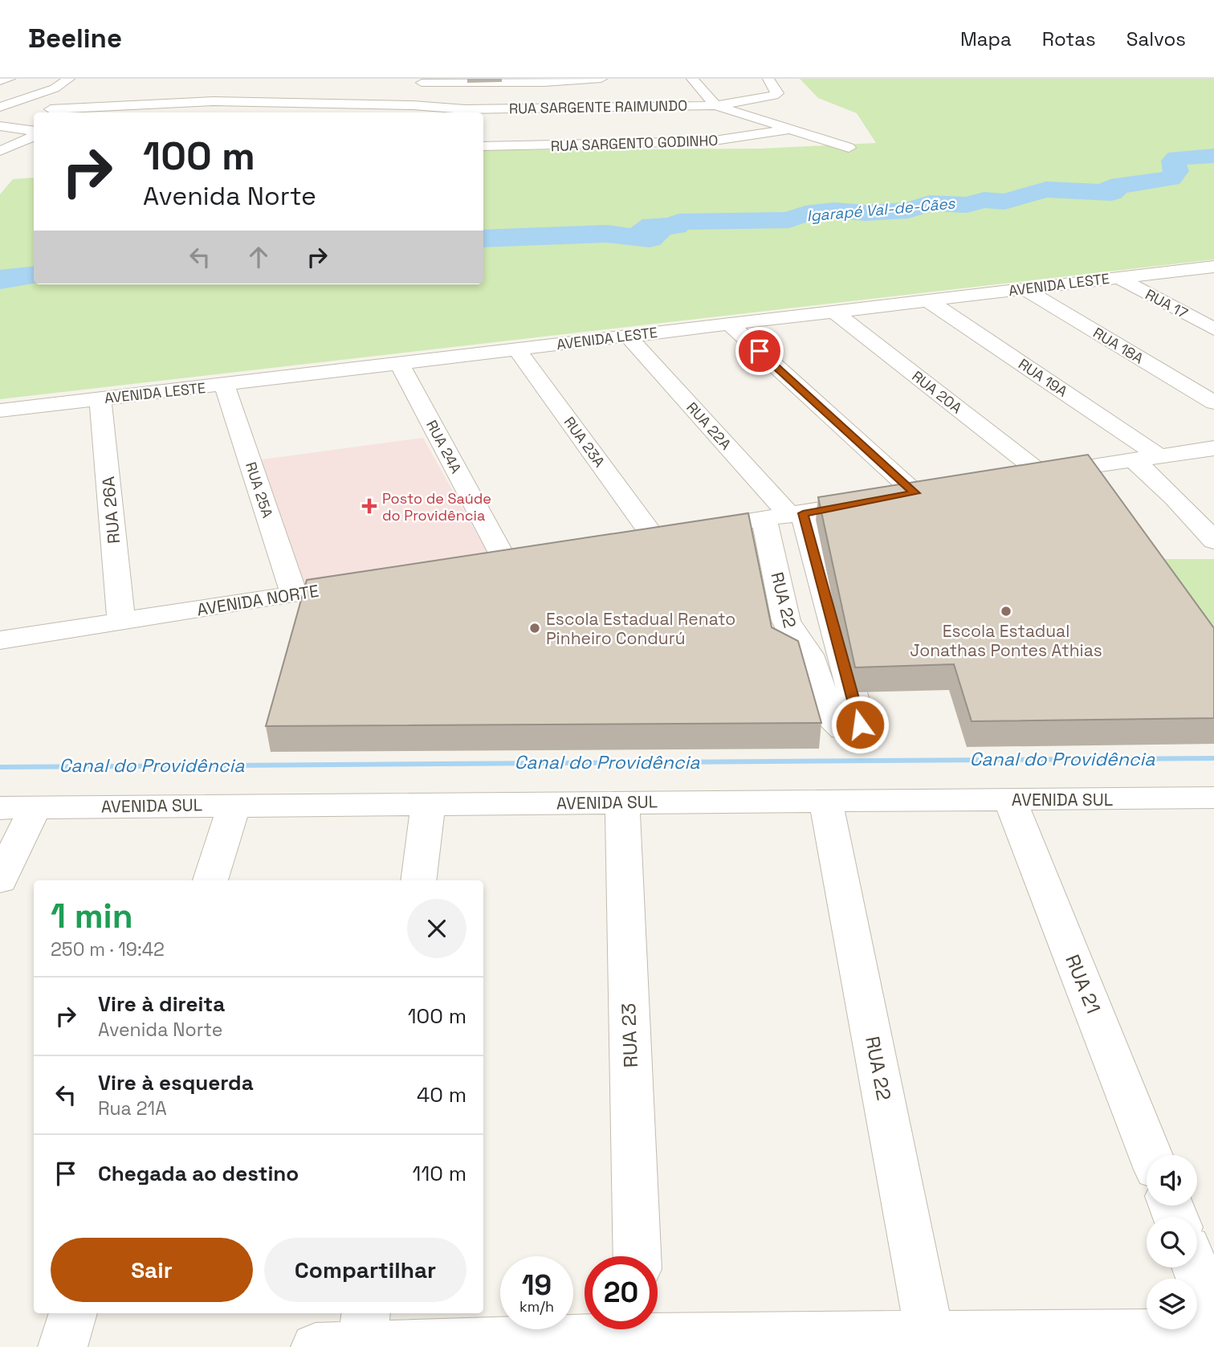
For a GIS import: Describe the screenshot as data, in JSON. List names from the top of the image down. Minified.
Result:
{"streets":{"street":["RUA SARGENTE RAIMUNDO","RUA SARGENTO GODINHO","AVENIDA LESTE","RUA 17","RUA 18A","RUA 19A","RUA 20A","RUA 22A","RUA 23A","RUA 24A","RUA 25A","RUA 26A","AVENIDA NORTE","RUA 22","AVENIDA SUL","RUA 21","RUA 23"]},"crossings":[["RUA SARGENTE RAIMUNDO","RUA SARGENTO GODINHO"],["AVENIDA LESTE","RUA 17"],["AVENIDA LESTE","RUA 18A"],["AVENIDA LESTE","RUA 19A"],["AVENIDA LESTE","RUA 20A"],["AVENIDA LESTE","RUA 22A"],["AVENIDA LESTE","RUA 23A"],["AVENIDA LESTE","RUA 24A"],["AVENIDA LESTE","RUA 25A"],["AVENIDA LESTE","RUA 26A"],["RUA 22A","RUA 22"],["RUA 25A","AVENIDA NORTE"],["RUA 26A","AVENIDA NORTE"],["RUA 22","AVENIDA SUL"],["AVENIDA SUL","RUA 21"],["AVENIDA SUL","RUA 23"]],"water":["Igarapé Val-de-Cães","Canal do Providência"],"places":{"health":["Posto de Saúde do Providência"],"other":["Escola Estadual Jonathas Pontes Athias","Escola Estadual Renato Pinheiro Condurú"]},"page":{"header":"Beeline","nav":["Mapa","Rotas","Salvos"],"turn":["100 m","Avenida Norte"],"heading":["1 min","250 m · 19:42"],"list":[{"name":"Vire à direita","note":"Avenida Norte","value":"100 m"},{"name":"Vire à esquerda","note":"Rua 21A","value":"40 m"},{"name":"Chegada ao destino","value":"110 m"}],"buttons":["Sair","Compartilhar"],"speed":"19 km/h","limit":"20"}}
